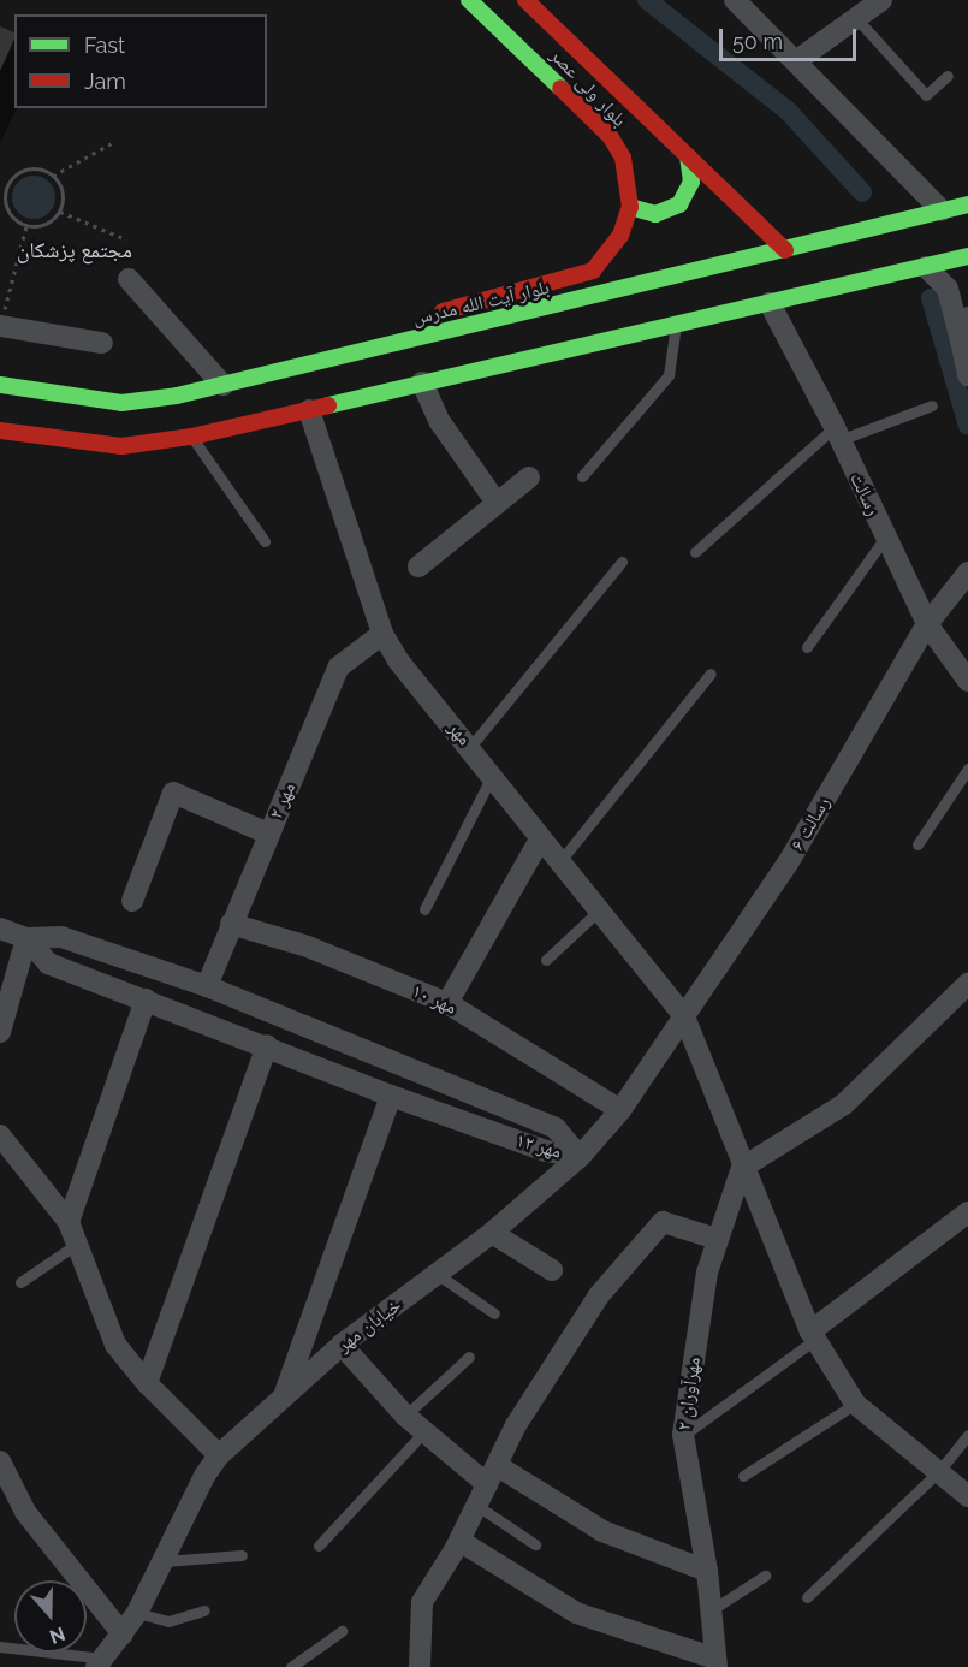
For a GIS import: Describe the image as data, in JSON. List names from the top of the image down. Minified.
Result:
{"streets":{"main road":["بلوار ولی عصر","بلوار آیت الله مدرس"],"street":["رسالت","مهر","مهر ۲","رسالت ۶","مهر ۱۰","مهر ۱۲","خیابان مهر","مهرآوران ۲"]},"crossings":[["بلوار ولی عصر","بلوار آیت الله مدرس"],["رسالت","رسالت ۶"],["مهر","مهر ۲"],["مهر","رسالت ۶"],["مهر","خیابان مهر"],["مهر","مهرآوران ۲"],["مهر ۲","مهر ۱۰"],["مهر ۲","مهر ۱۲"],["رسالت ۶","خیابان مهر"],["مهر ۱۰","خیابان مهر"],["مهر ۱۲","خیابان مهر"]],"districts":["مجتمع پزشکان"],"legend":["Fast","Jam"],"scale_bar":"50 m","north":"bottom"}
